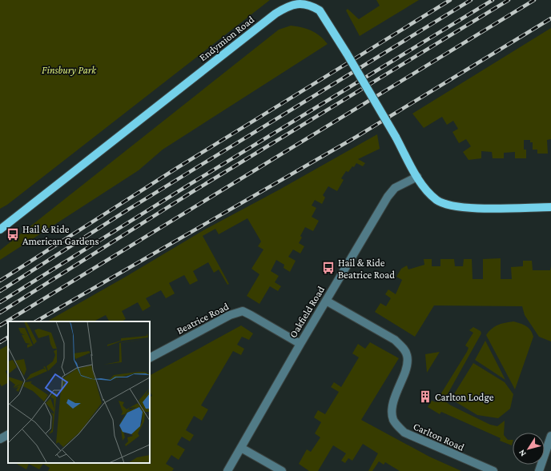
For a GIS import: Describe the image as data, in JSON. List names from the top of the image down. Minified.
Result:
{"streets":{"main road":["Endymion Road"],"street":["Oakfield Road","Beatrice Road","Carlton Road"]},"crossings":[["Endymion Road","Oakfield Road"],["Oakfield Road","Beatrice Road"],["Oakfield Road","Carlton Road"]],"parks":["Finsbury Park"],"places":{"bus stop":["Hail & Ride American Gardens","Hail & Ride Beatrice Road"],"building":["Carlton Lodge"]},"north":"bottom left"}
